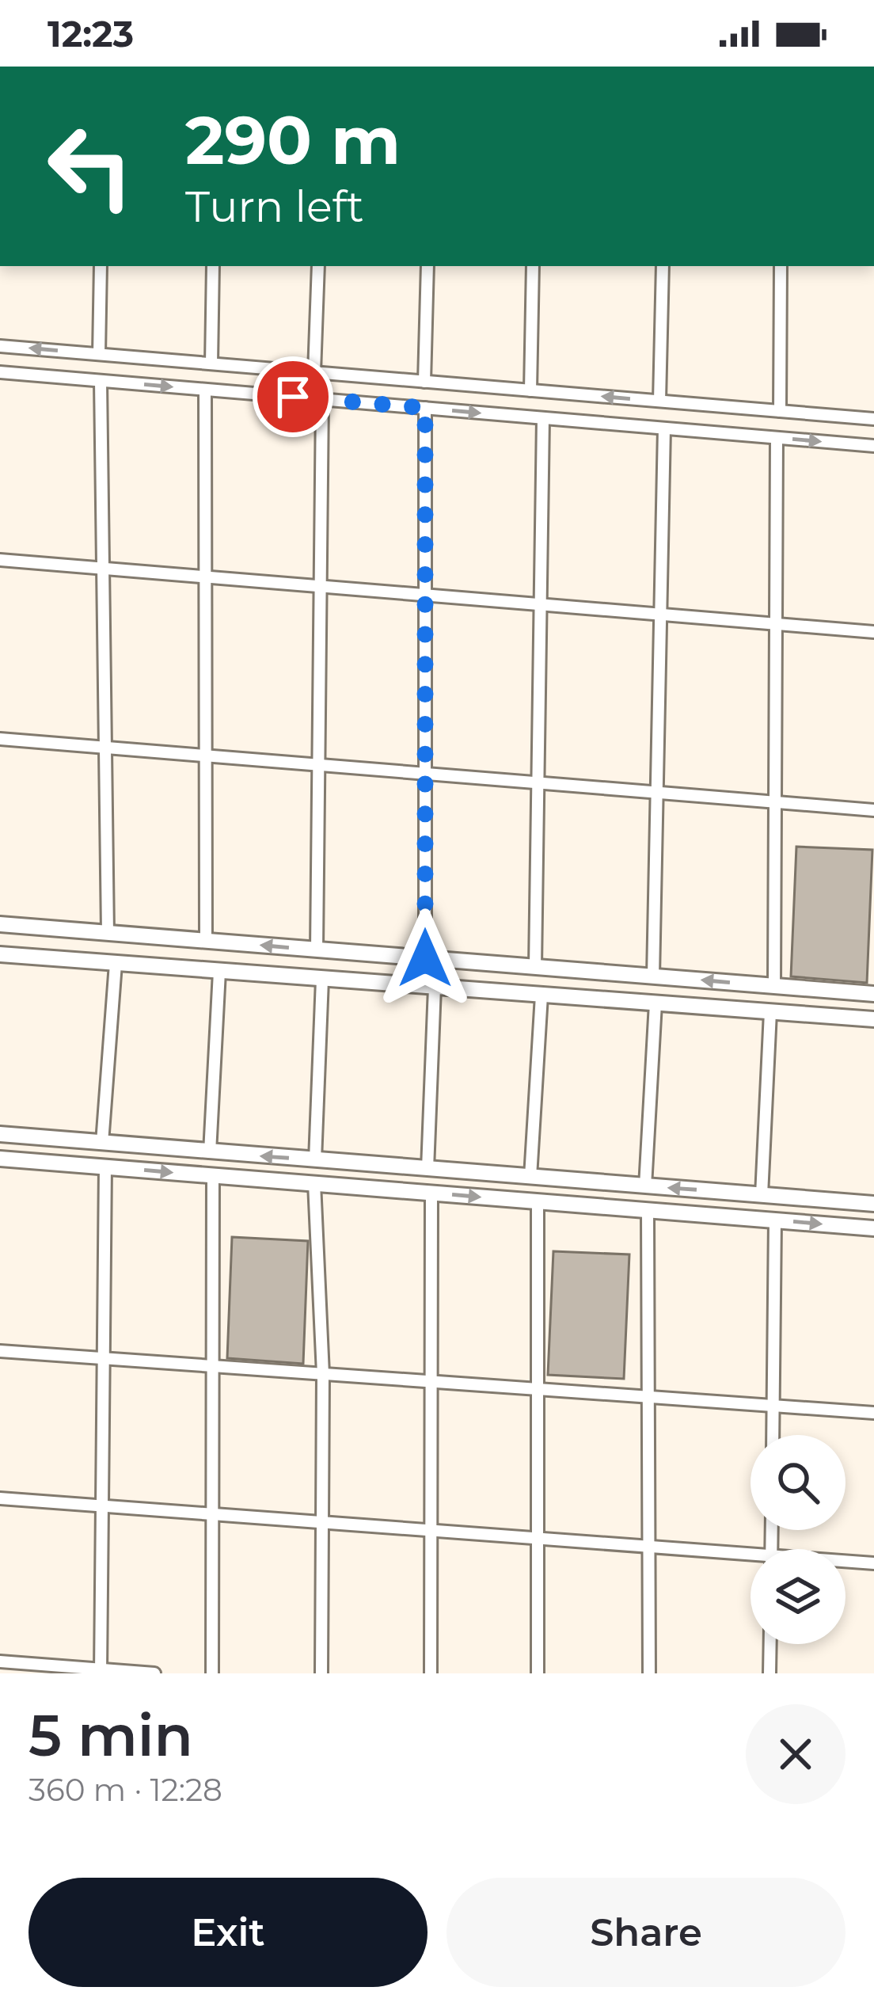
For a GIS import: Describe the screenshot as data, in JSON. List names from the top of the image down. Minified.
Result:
{"page":{"status":"12:23","turn":["290 m","Turn left"],"heading":["5 min","360 m · 12:28"],"buttons":["Exit","Share"]}}
